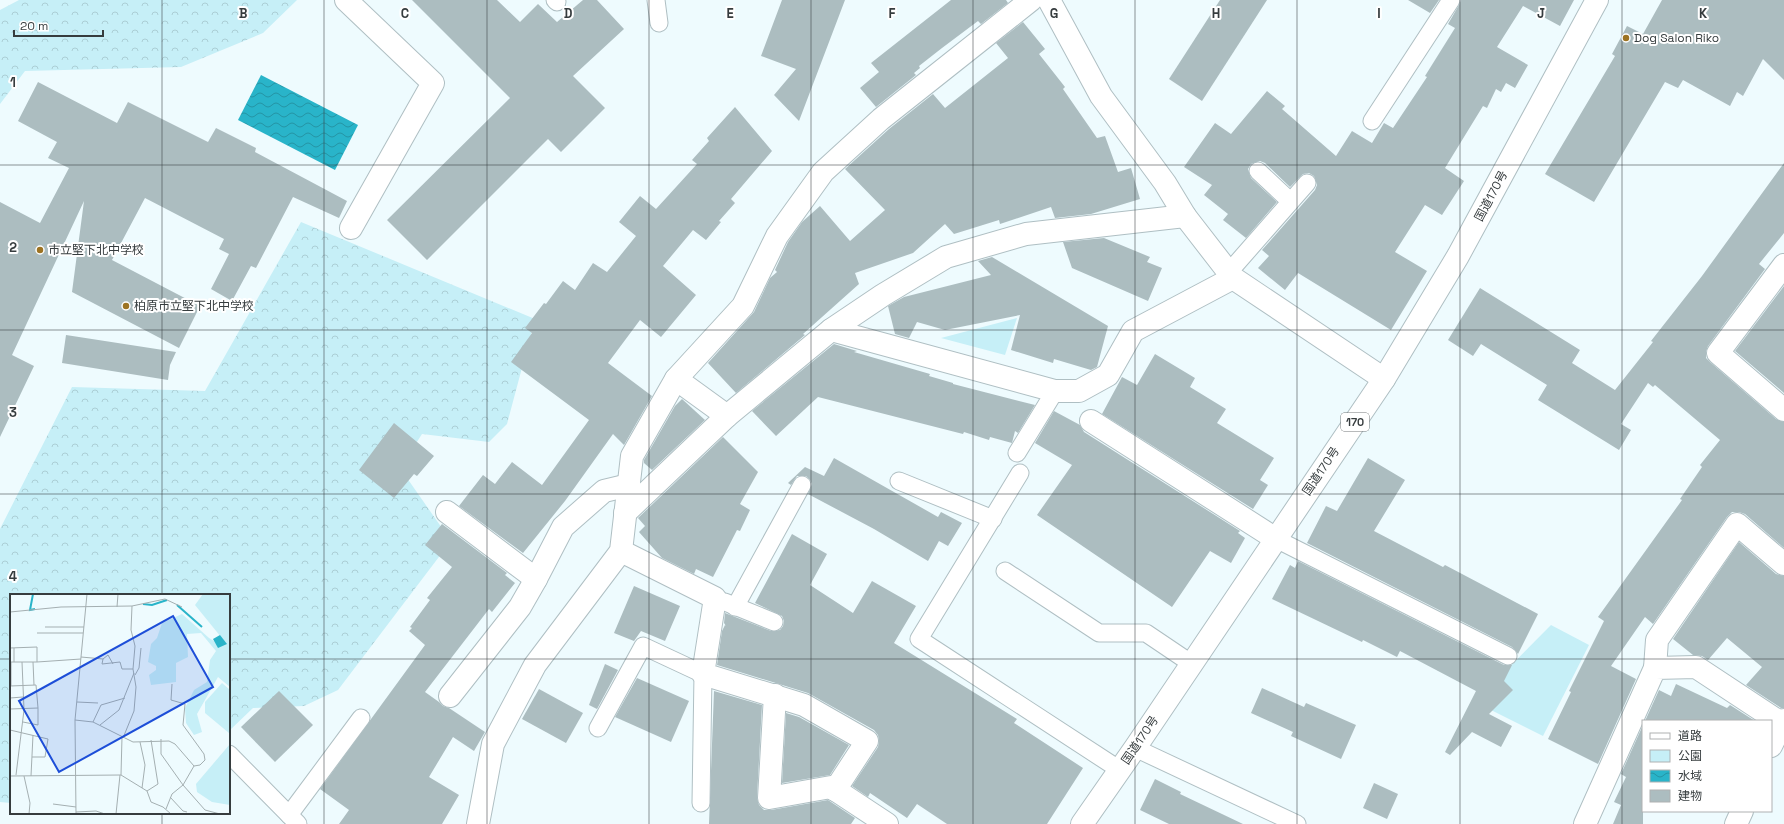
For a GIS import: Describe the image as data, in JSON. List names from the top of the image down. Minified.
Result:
{"streets":{"main road":["国道170号","170"]},"places":["Dog Salon Riko","市立堅下北中学校","柏原市立堅下北中学校"],"legend":["道路","公園","水域","建物"],"scale_bar":"20 m","grid":{"columns":["B","C","D","E","F","G","H","I","J","K"],"rows":["1","2","3","4"]}}
